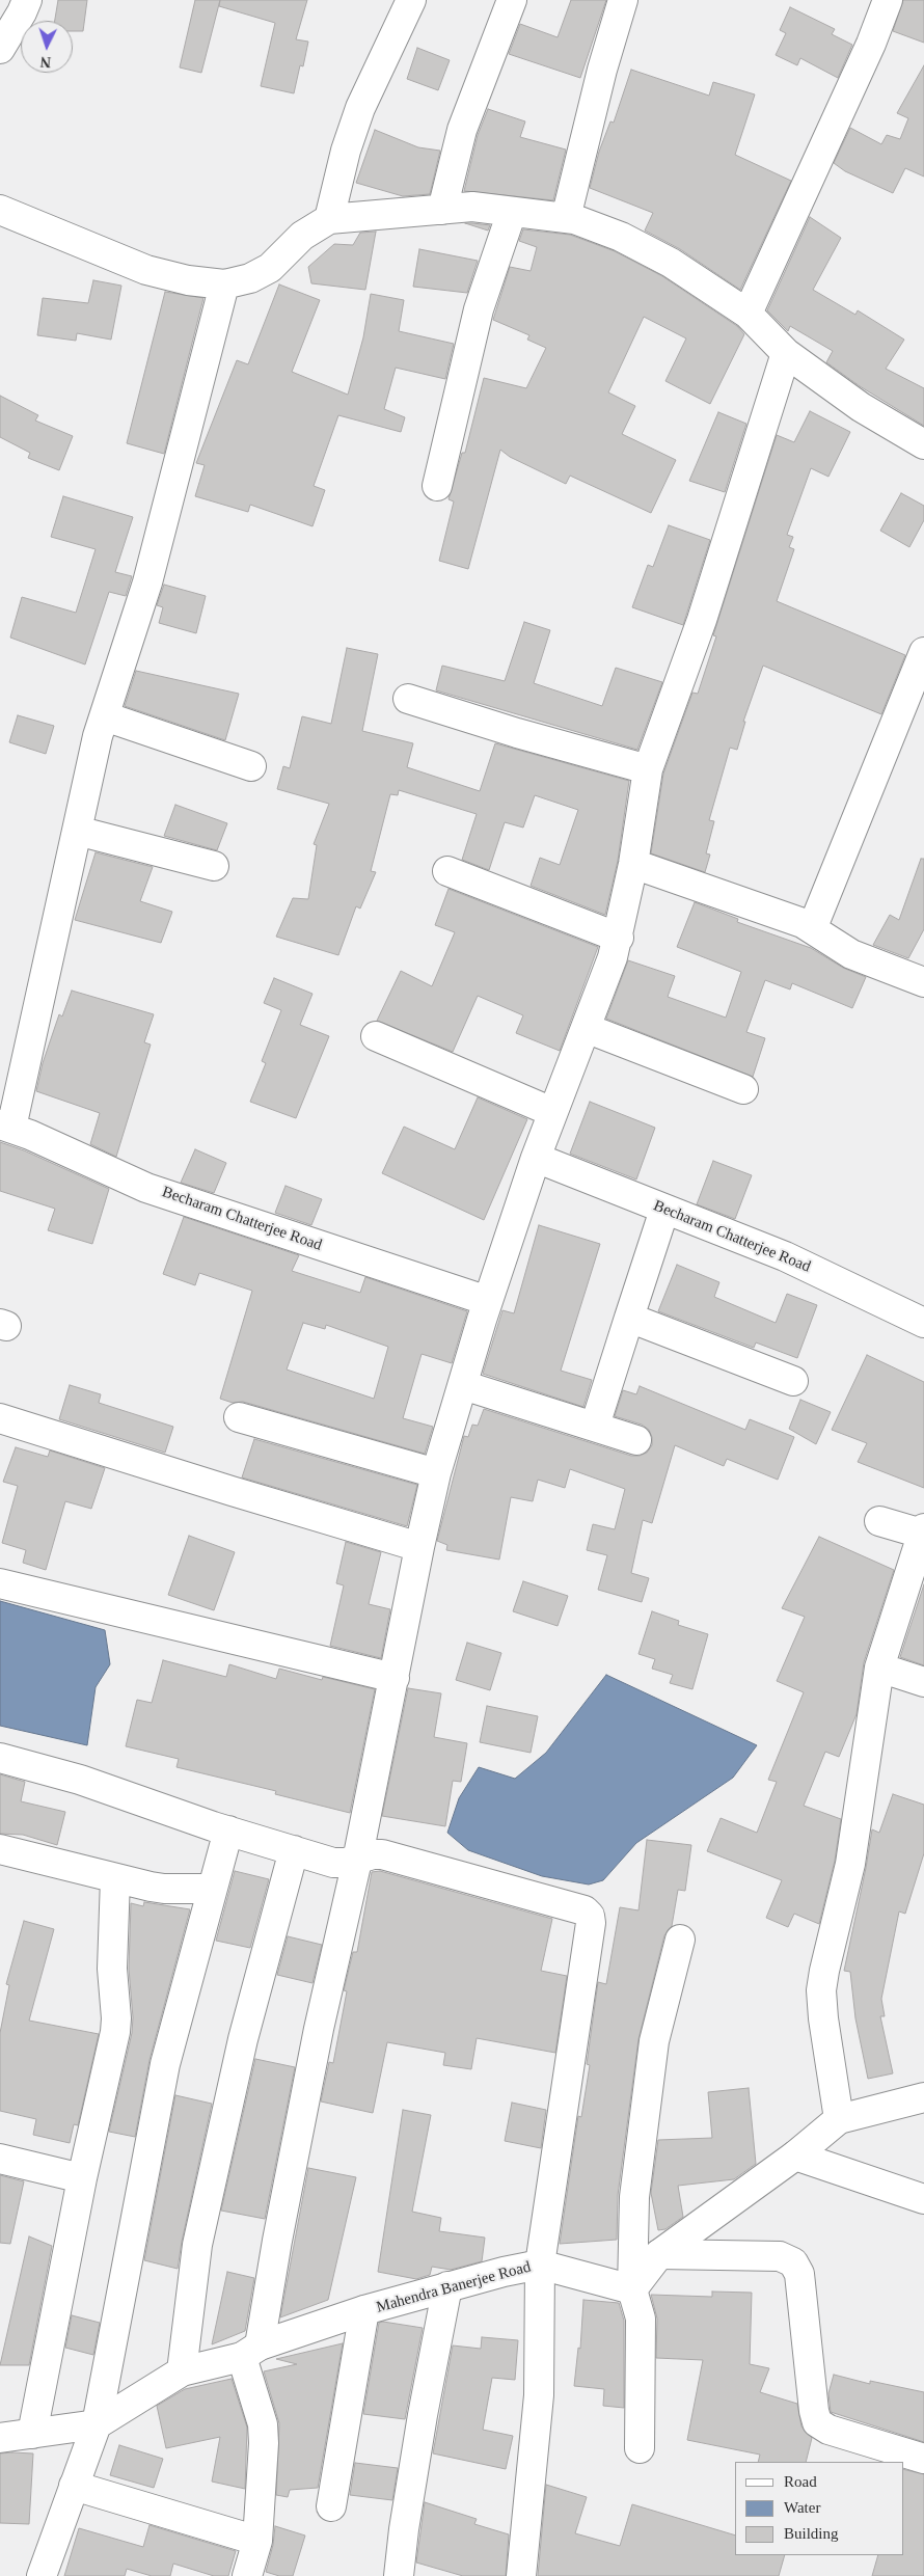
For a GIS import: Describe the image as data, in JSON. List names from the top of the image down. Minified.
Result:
{"streets":{"street":["Becharam Chatterjee Road","Mahendra Banerjee Road"]},"legend":["Road","Water","Building"],"north":"bottom"}
